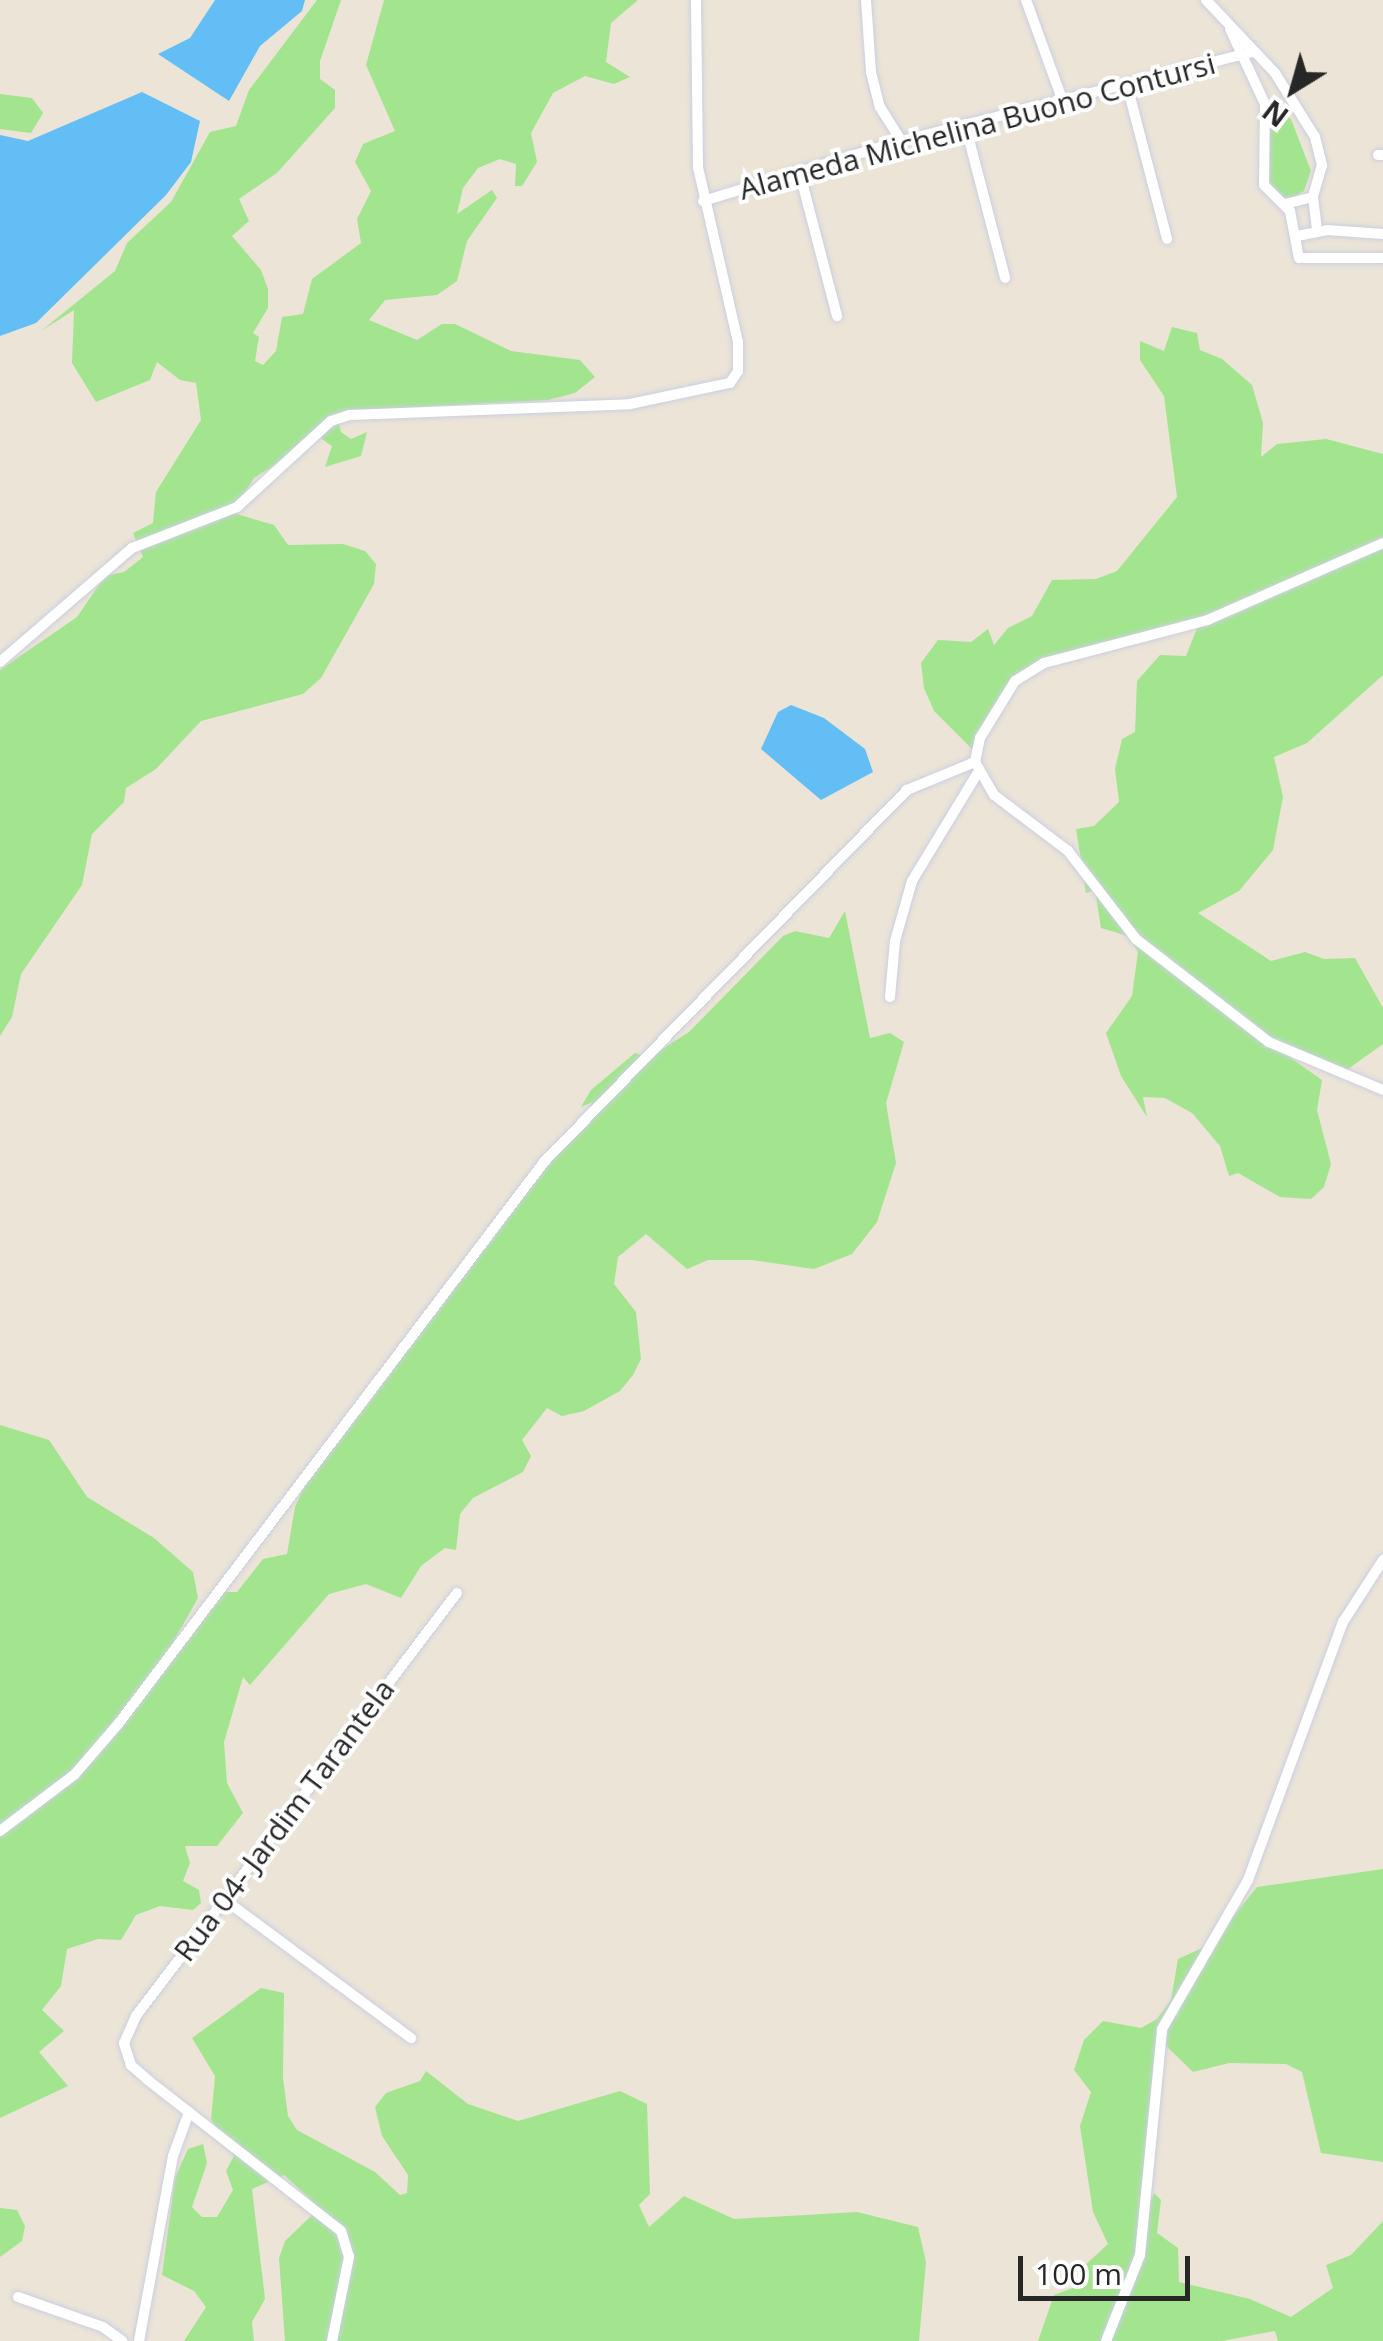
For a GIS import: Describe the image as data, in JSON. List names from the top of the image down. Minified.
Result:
{"streets":{"street":["Alameda Michelina Buono Contursi","Rua 04- Jardim Tarantela"]},"scale_bar":"100 m","north":"bottom left"}
